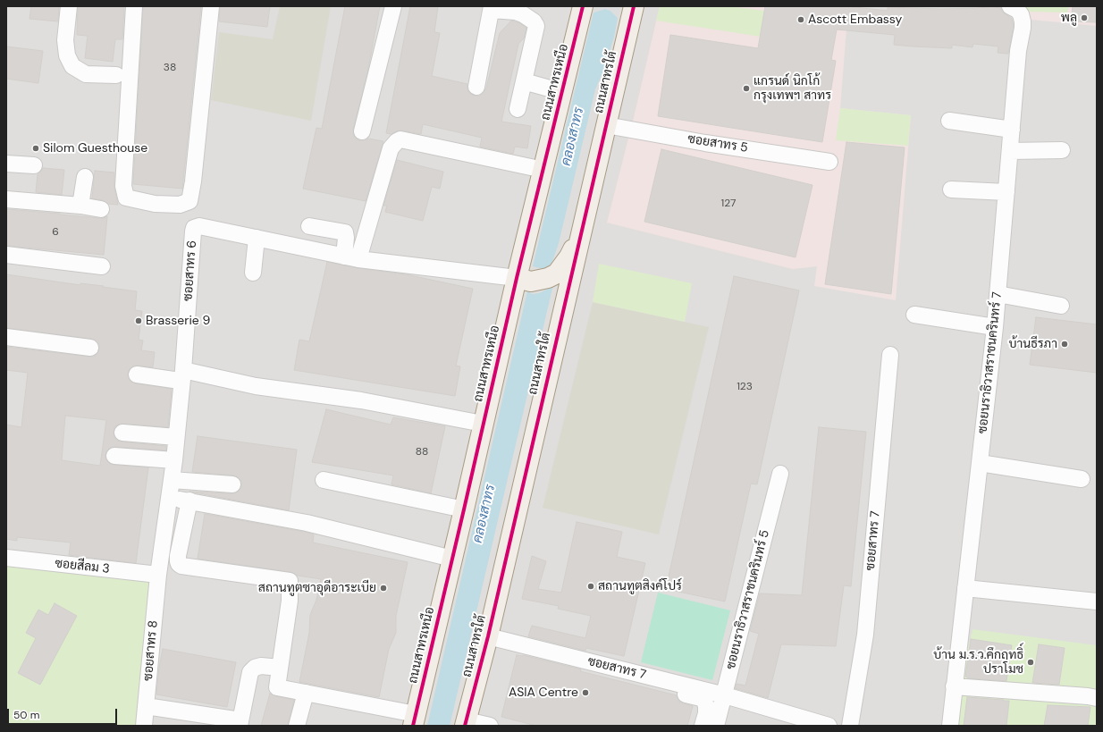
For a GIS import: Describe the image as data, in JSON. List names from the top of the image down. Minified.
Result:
{"streets":{"main road":["ถนนสาทรเหนือ","ถนนสาทรใต้"],"street":["ซอยสาทร 5","ซอยสาทร 6","ซอยนราธิวาสราชนครินทร์ 7","ซอยสาทร 7","ซอยสีลม 3","ซอยนราธิวาสราชนครินทร์ 5","ซอยสาทร 8"]},"crossings":[["ถนนสาทรเหนือ","ซอยสาทร 6"],["ถนนสาทรใต้","ซอยสาทร 5"],["ถนนสาทรใต้","ซอยสาทร 7"],["ซอยสาทร 6","ซอยสีลม 3"],["ซอยสาทร 6","ซอยสาทร 8"],["ซอยสาทร 7","ซอยนราธิวาสราชนครินทร์ 5"],["ซอยสีลม 3","ซอยสาทร 8"]],"water":["คลองสาทร"],"places":["พลู","Ascott Embassy","แกรนด์ นิกโก้ กรุงเทพฯ สาทร","Silom Guesthouse","Brasserie 9","บ้านธีรภา","สถานทูตสิงค์โปร์","สถานทูตซาอุดีอาระเบีย","บ้าน ม.ร.ว.คึกฤทธิ์ ปราโมช","ASIA Centre"],"house_numbers":["38","127","6","123","88"],"scale_bar":"50 m"}
